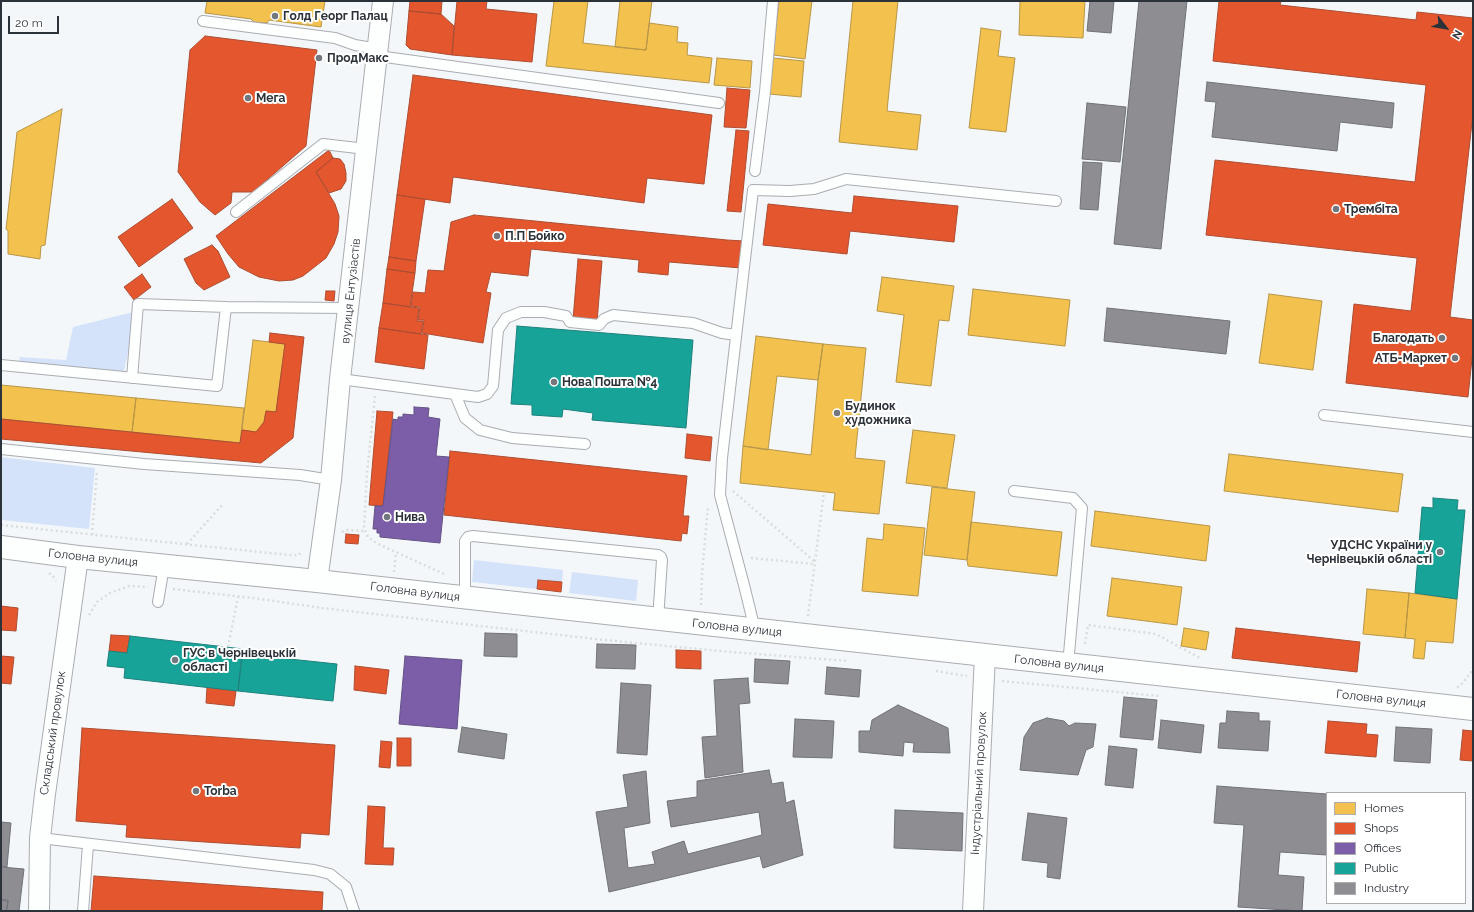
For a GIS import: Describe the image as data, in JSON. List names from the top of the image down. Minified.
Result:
{"streets":{"main road":["Головна вулиця"],"street":["вулиця Ентузіастів","Складський провулок","Індустріальний провулок"]},"crossings":[["вулиця Ентузіастів","Головна вулиця"],["Головна вулиця","Складський провулок"],["Головна вулиця","Індустріальний провулок"]],"places":["Голд Георг Палац","ПродМакс","Мега","Трембіта","П.П Бойко","Благодать","АТБ-Маркет","Нова Пошта №4","Будинок художника","Нива","УДСНС України у Чернівецькій області","ГУС в Чернівецькій області","Torba"],"legend":["Homes","Shops","Offices","Public","Industry"],"scale_bar":"20 m","north":"bottom right"}
